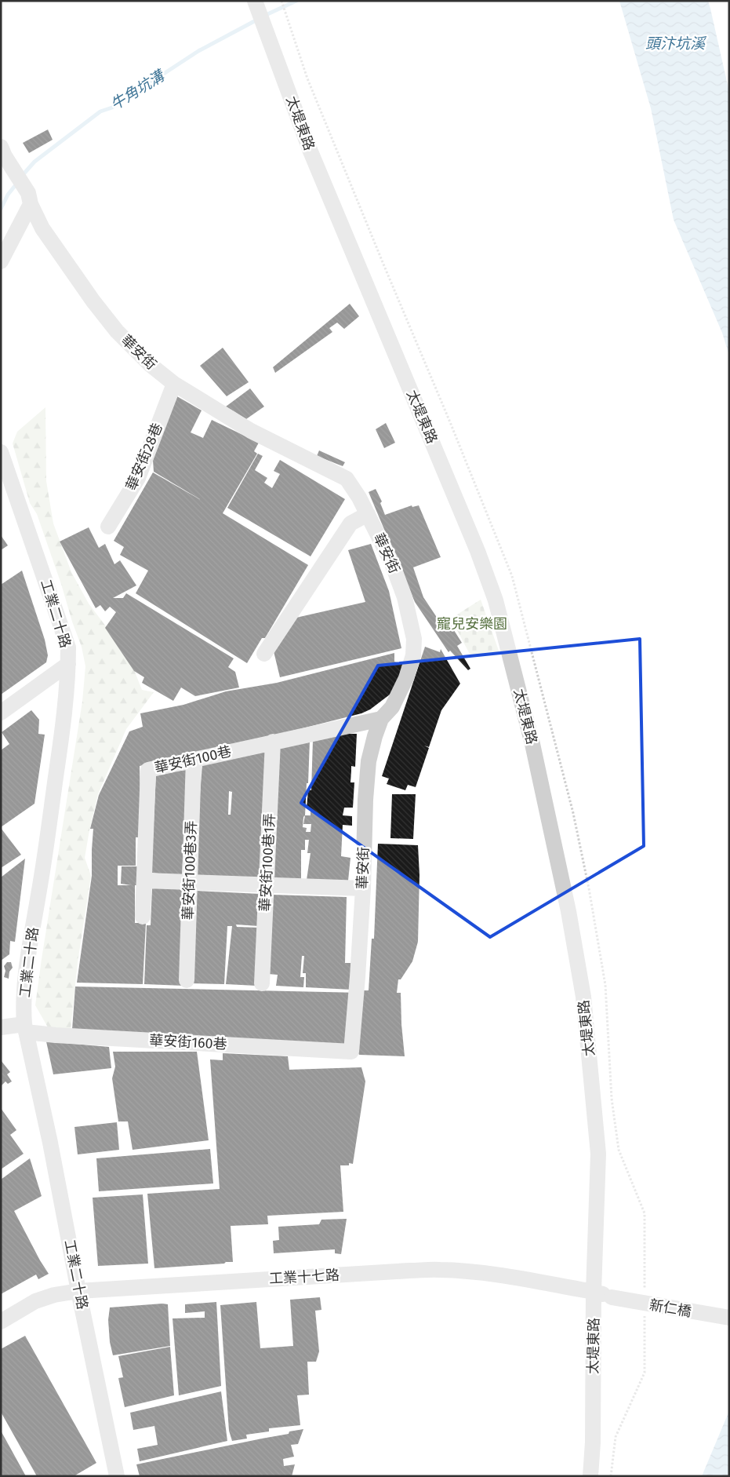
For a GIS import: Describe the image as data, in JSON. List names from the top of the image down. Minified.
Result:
{"streets":{"street":["太堤東路","華安街","華安街28巷","工業二十路","華安街100巷","華安街100巷1弄","華安街100巷3弄","華安街160巷","工業十七路","新仁橋"]},"crossings":[["太堤東路","工業十七路"],["華安街","華安街28巷"],["華安街","華安街100巷"],["華安街","華安街160巷"],["工業二十路","華安街160巷"],["工業二十路","工業十七路"],["華安街100巷","華安街100巷1弄"],["華安街100巷","華安街100巷3弄"],["工業十七路","新仁橋"]],"water":["頭汴坑溪","牛角坑溝"],"parks":["寵兒安樂園"]}
